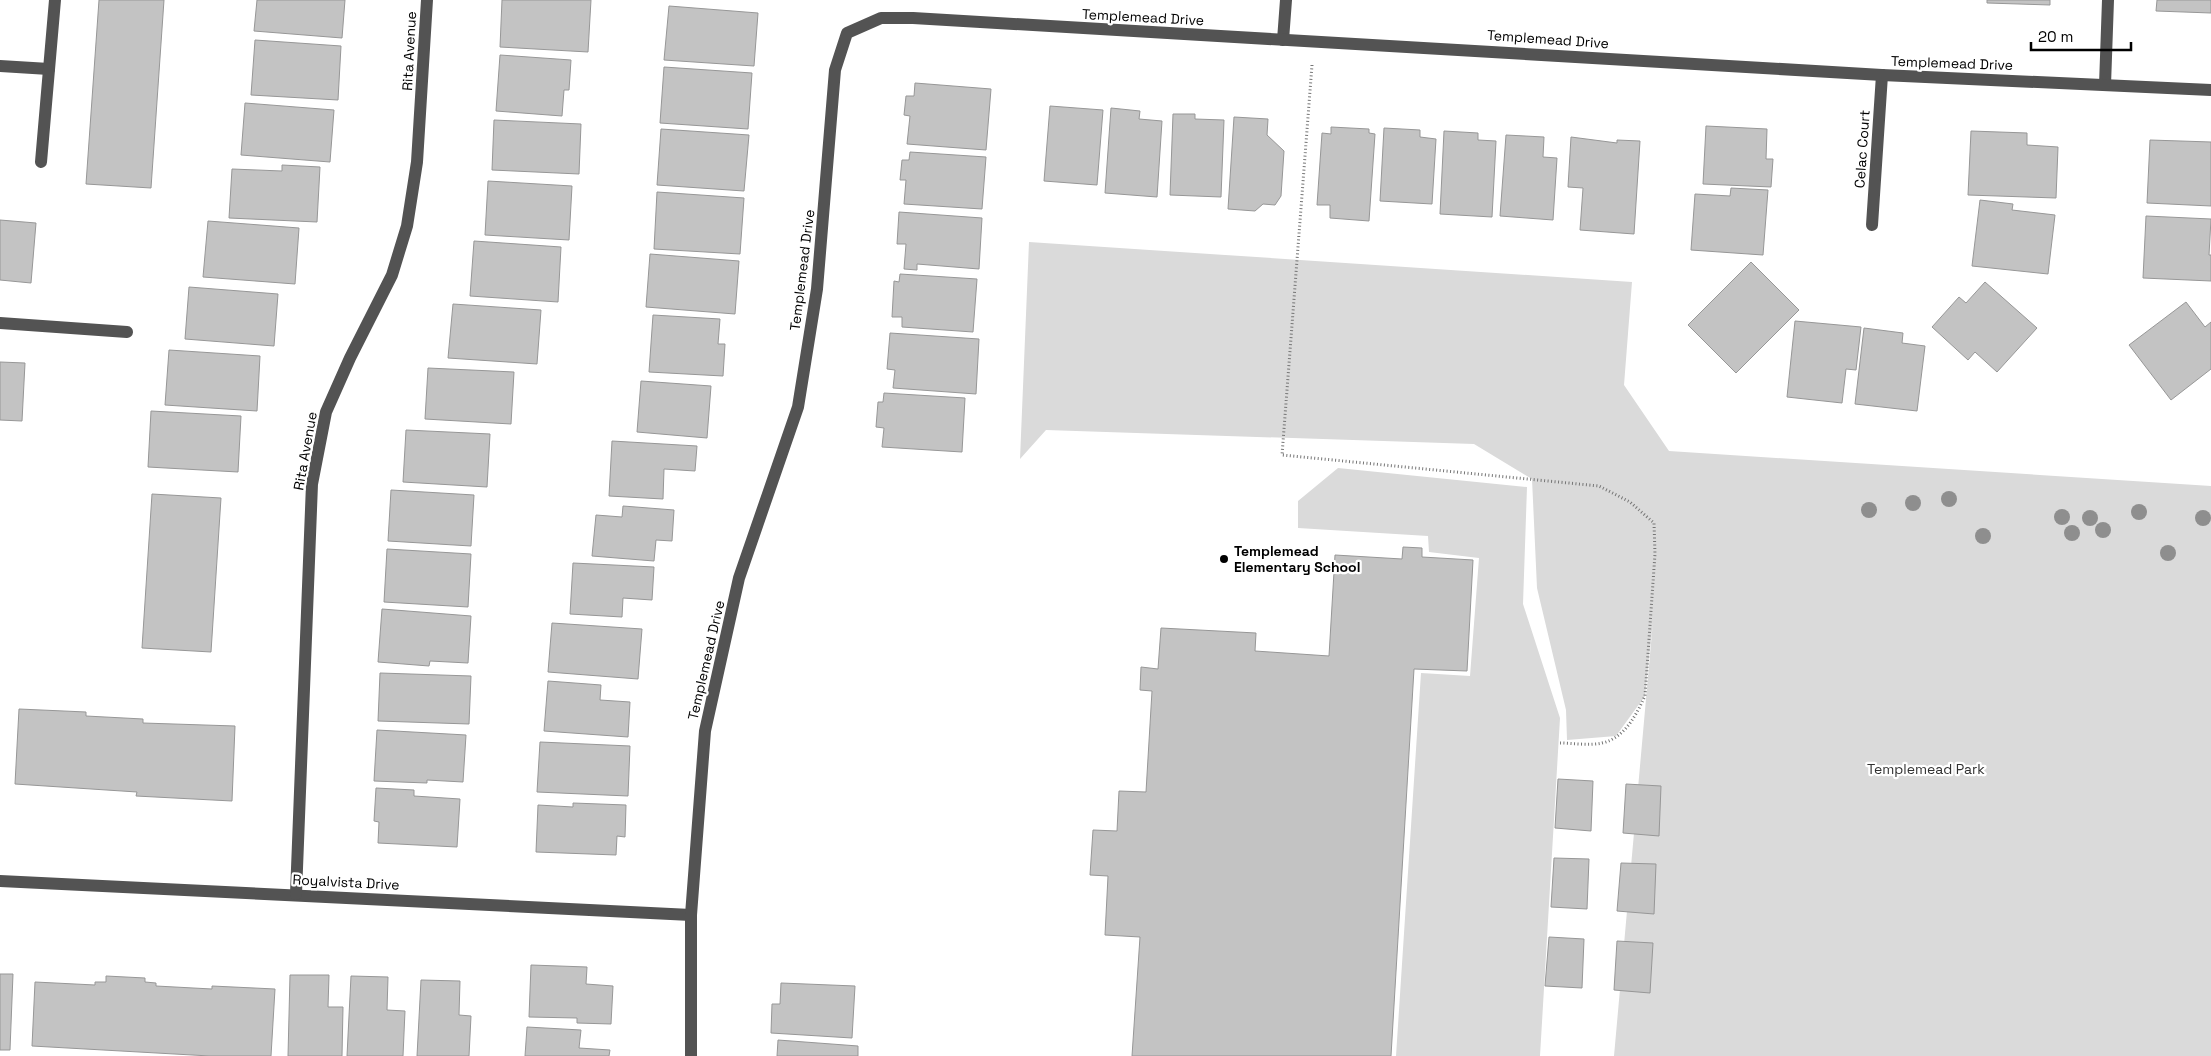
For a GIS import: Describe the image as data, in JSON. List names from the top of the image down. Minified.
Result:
{"streets":{"street":["Templemead Drive","Rita Avenue","Celac Court","Royalvista Drive"]},"crossings":[["Templemead Drive","Celac Court"],["Templemead Drive","Royalvista Drive"],["Rita Avenue","Royalvista Drive"]],"parks":["Templemead Park"],"places":["Templemead Elementary School"],"scale_bar":"20 m"}
